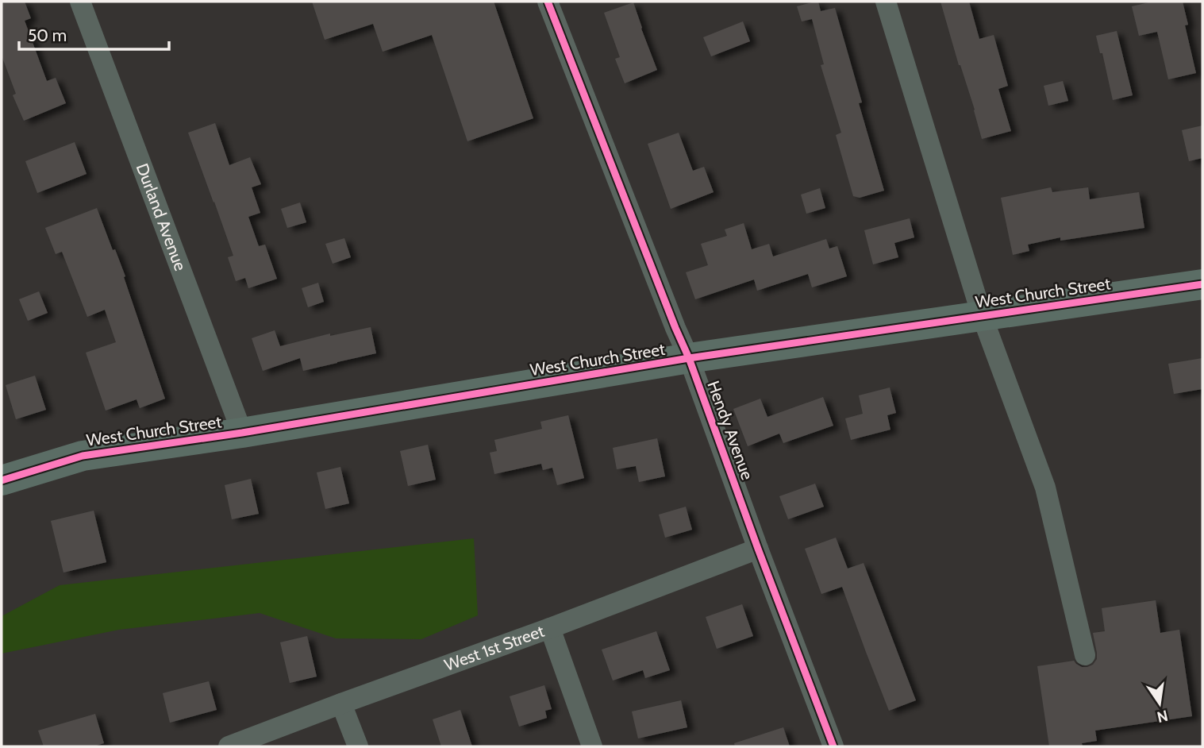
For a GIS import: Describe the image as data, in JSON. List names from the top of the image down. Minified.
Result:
{"streets":{"main road":["West Church Street"],"street":["Durland Avenue","Hendy Avenue","West 1st Street"]},"crossings":[["Durland Avenue","West Church Street"],["West Church Street","Hendy Avenue"],["Hendy Avenue","West 1st Street"]],"scale_bar":"50 m","north":"bottom"}
